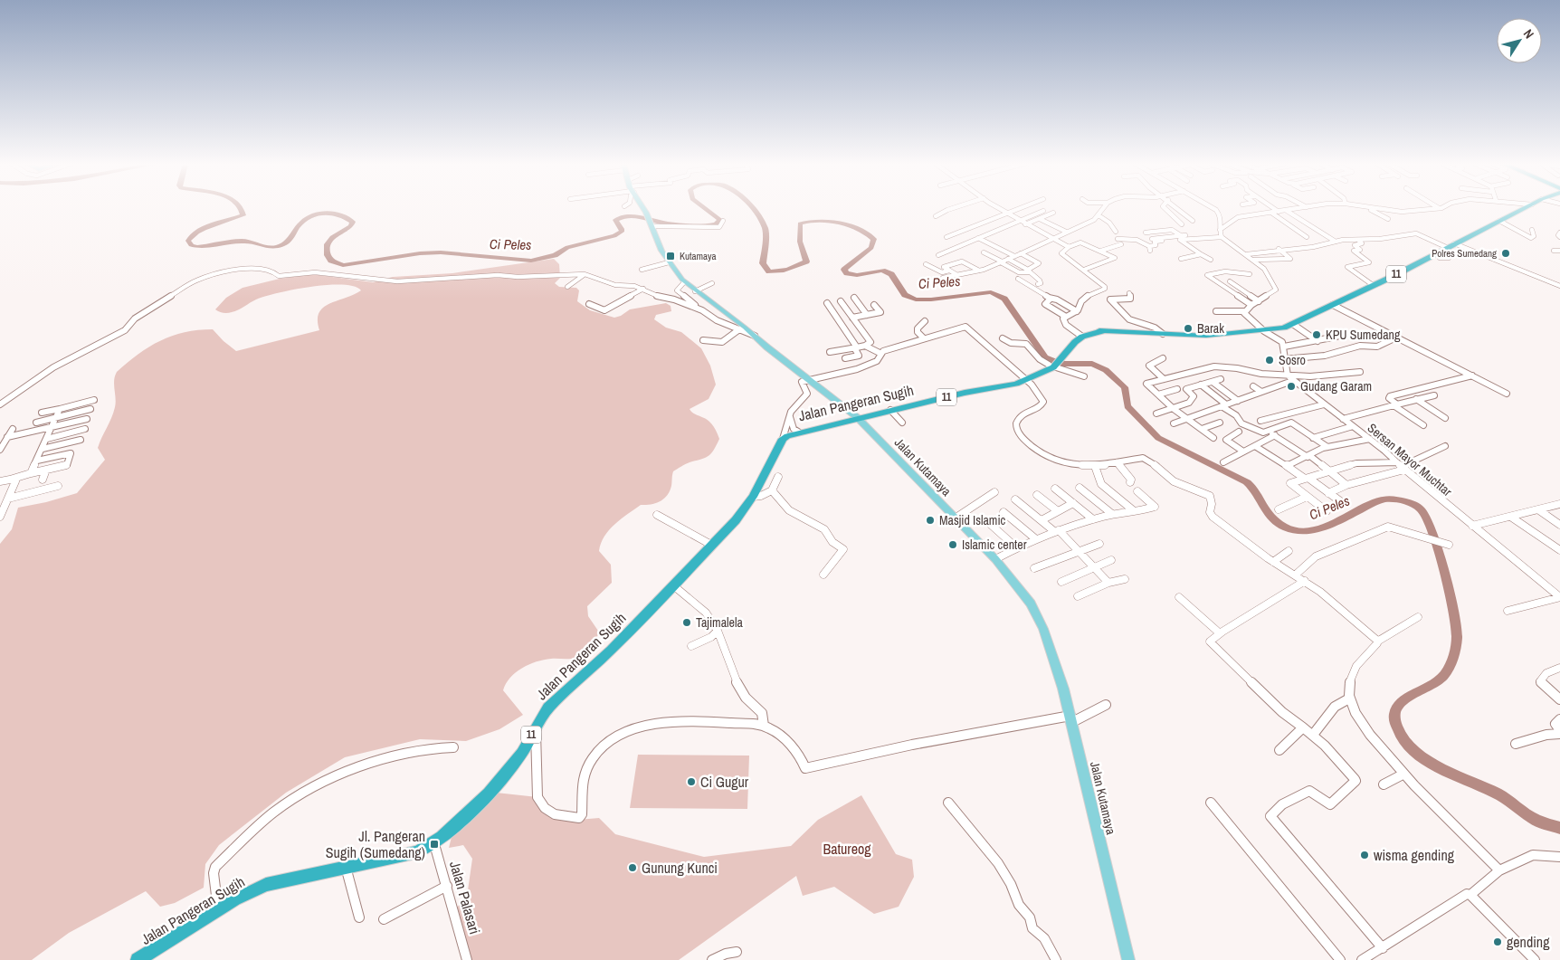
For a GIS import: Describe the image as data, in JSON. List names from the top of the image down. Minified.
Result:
{"streets":{"highway":["11","Jalan Pangeran Sugih"],"main road":["Jalan Kutamaya"],"street":["Sersan Mayor Muchtar","Jalan Palasari"]},"crossings":[["11","Jalan Pangeran Sugih"],["Jalan Pangeran Sugih","Jalan Kutamaya"],["Jalan Pangeran Sugih","Jalan Palasari"]],"water":["Ci Peles"],"parks":["Batureog"],"places":{"other":["Polres Sumedang","Barak","KPU Sumedang","Sosro","Gudang Garam","Masjid Islamic","Islamic center","Tajimalela","Ci Gugur","wisma gending","Gunung Kunci","gending"],"transit":["Kutamaya","Jl. Pangeran Sugih (Sumedang)"]},"north":"top right"}
